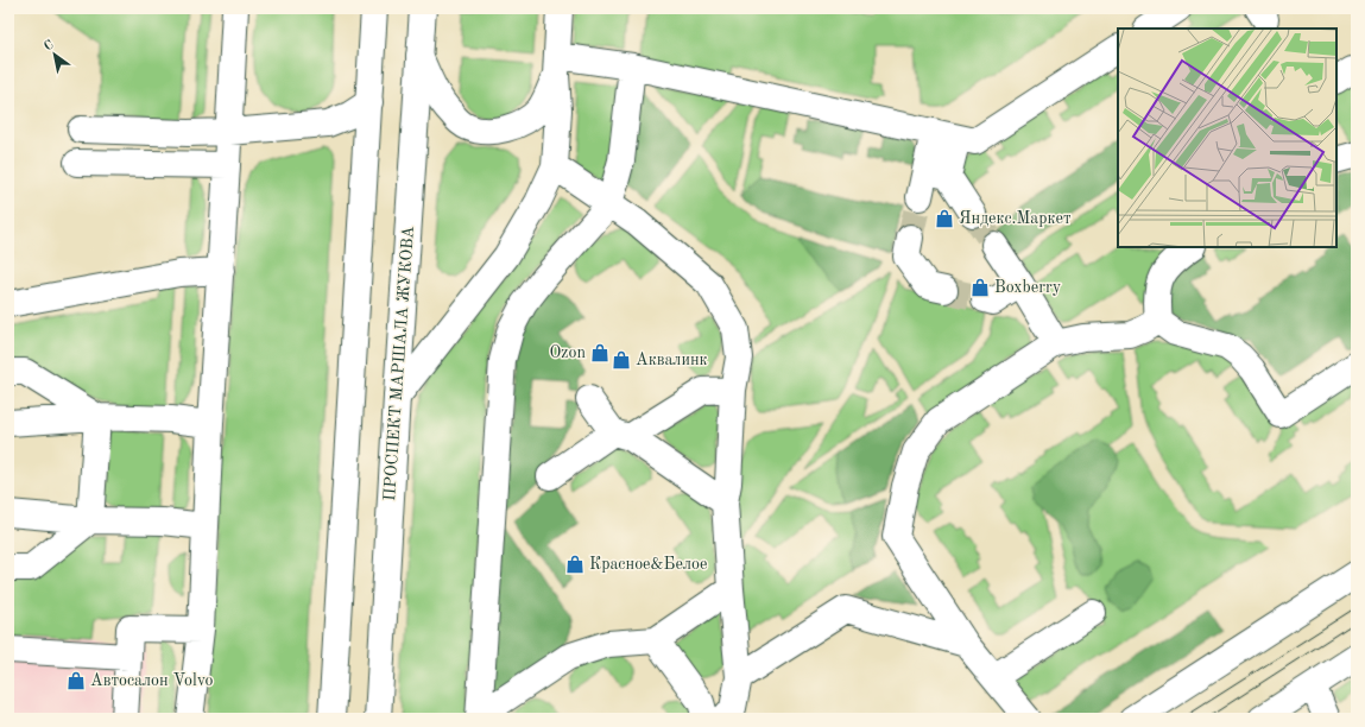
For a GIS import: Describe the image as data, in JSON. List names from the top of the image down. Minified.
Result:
{"streets":{"street":["ПРОСПЕКТ МАРШАЛА ЖУКОВА"]},"places":{"shop":["Яндекс.Маркет","Boxberry","Ozon","Аквалинк","Красное&Белое","Автосалон Volvo"]},"north":"top left"}
